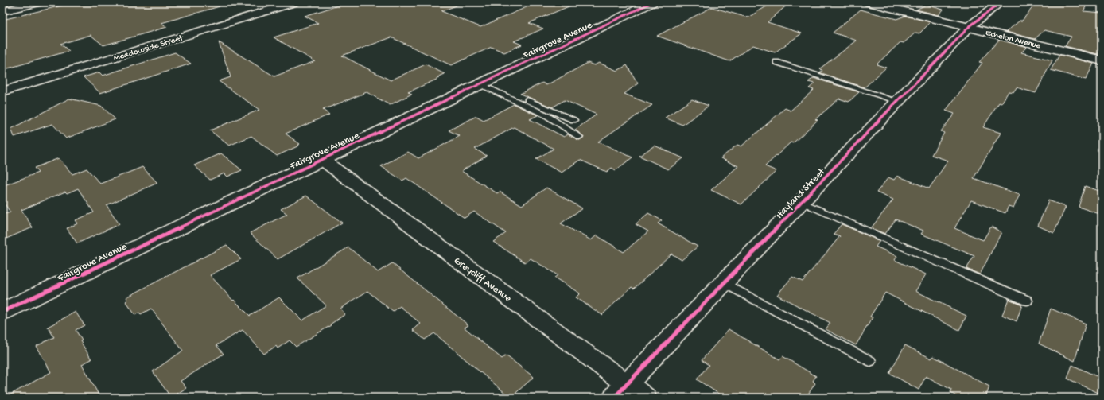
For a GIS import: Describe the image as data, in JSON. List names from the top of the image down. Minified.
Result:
{"streets":{"street":["Echelon Avenue","Fairgrove Avenue","Meadowside Street","Hayland Street","Greycliff Avenue"]},"crossings":[["Echelon Avenue","Hayland Street"],["Fairgrove Avenue","Greycliff Avenue"],["Hayland Street","Greycliff Avenue"]]}
